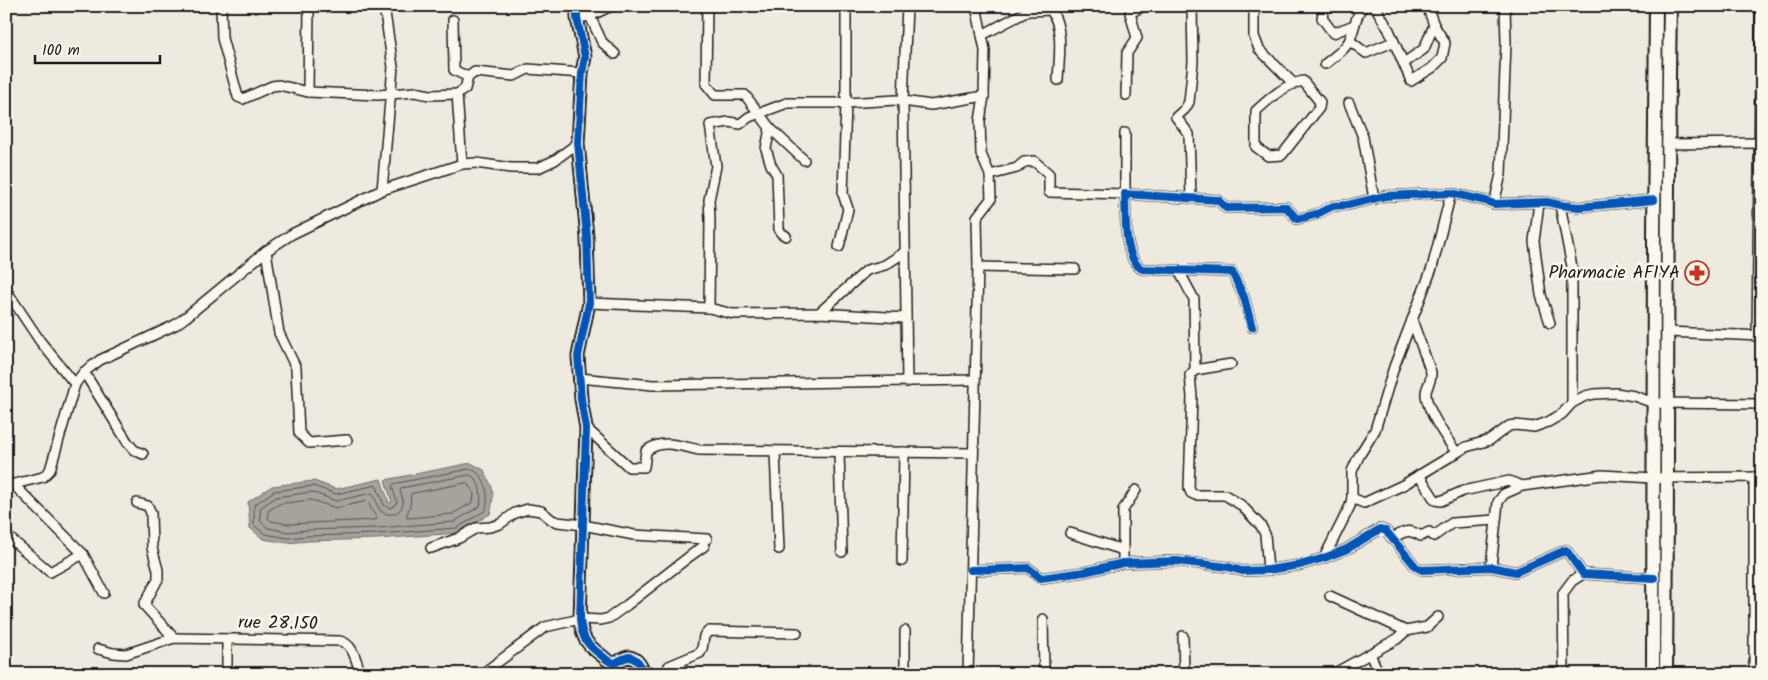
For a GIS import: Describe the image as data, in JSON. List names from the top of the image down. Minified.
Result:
{"streets":{"street":["rue 28.150"]},"places":{"pharmacy":["Pharmacie AFIYA"]},"scale_bar":"100 m"}
